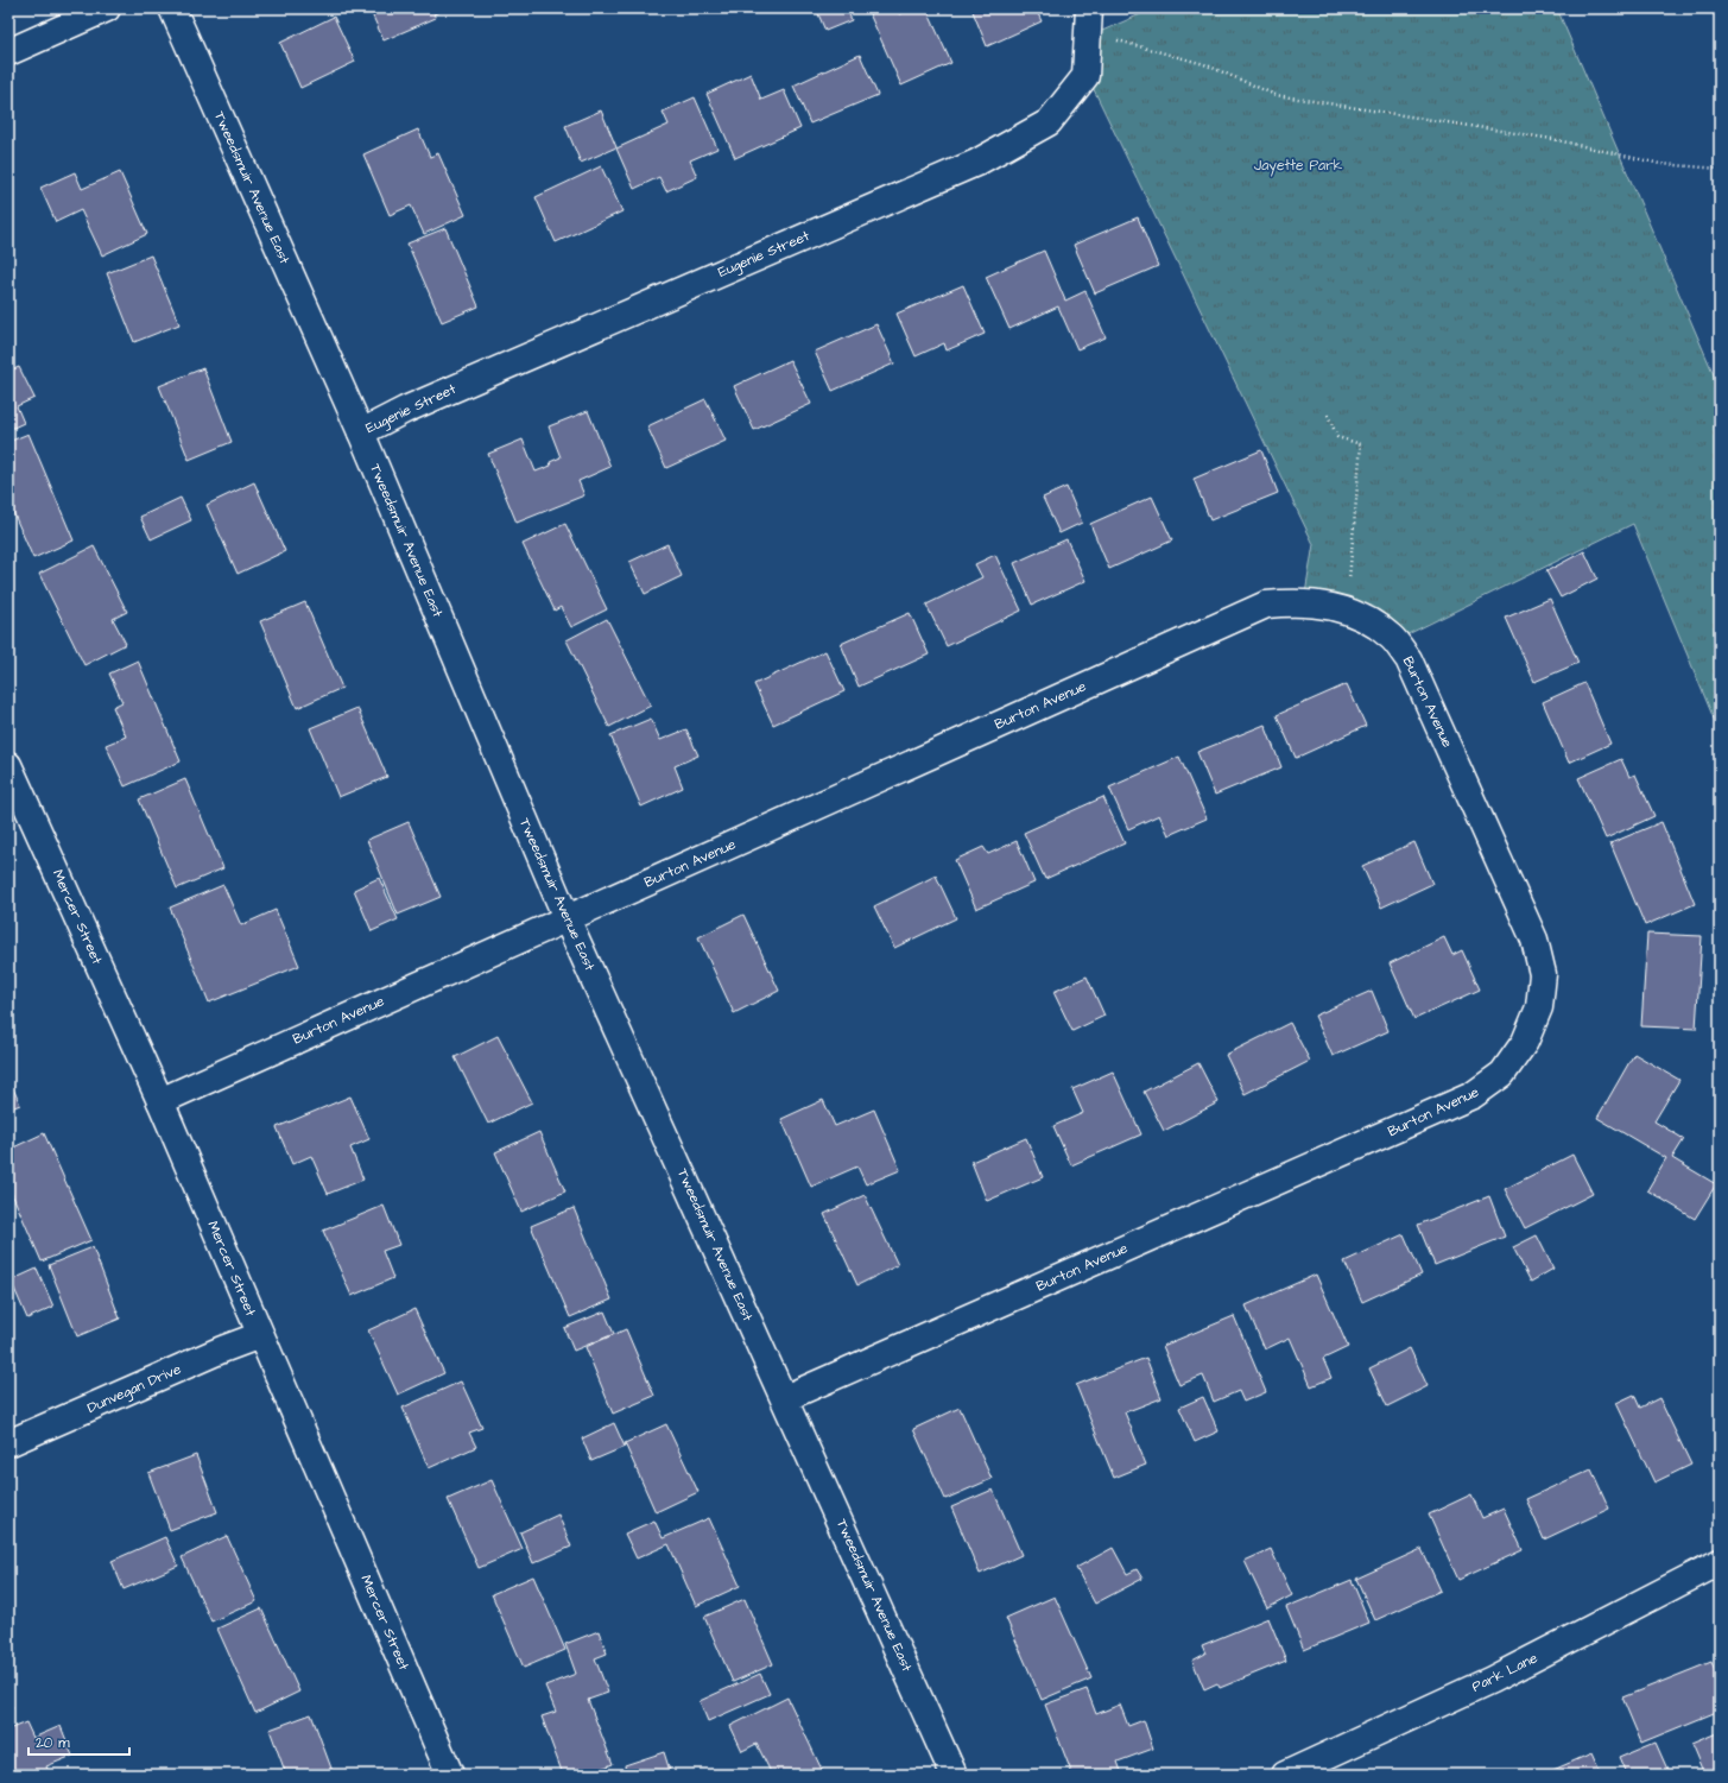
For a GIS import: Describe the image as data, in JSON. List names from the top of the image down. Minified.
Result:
{"streets":{"street":["Tweedsmuir Avenue East","Eugenie Street","Burton Avenue","Mercer Street","Dunvegan Drive","Park Lane"]},"crossings":[["Tweedsmuir Avenue East","Eugenie Street"],["Tweedsmuir Avenue East","Burton Avenue"],["Burton Avenue","Mercer Street"],["Mercer Street","Dunvegan Drive"]],"parks":["Jayette Park"],"scale_bar":"20 m"}
